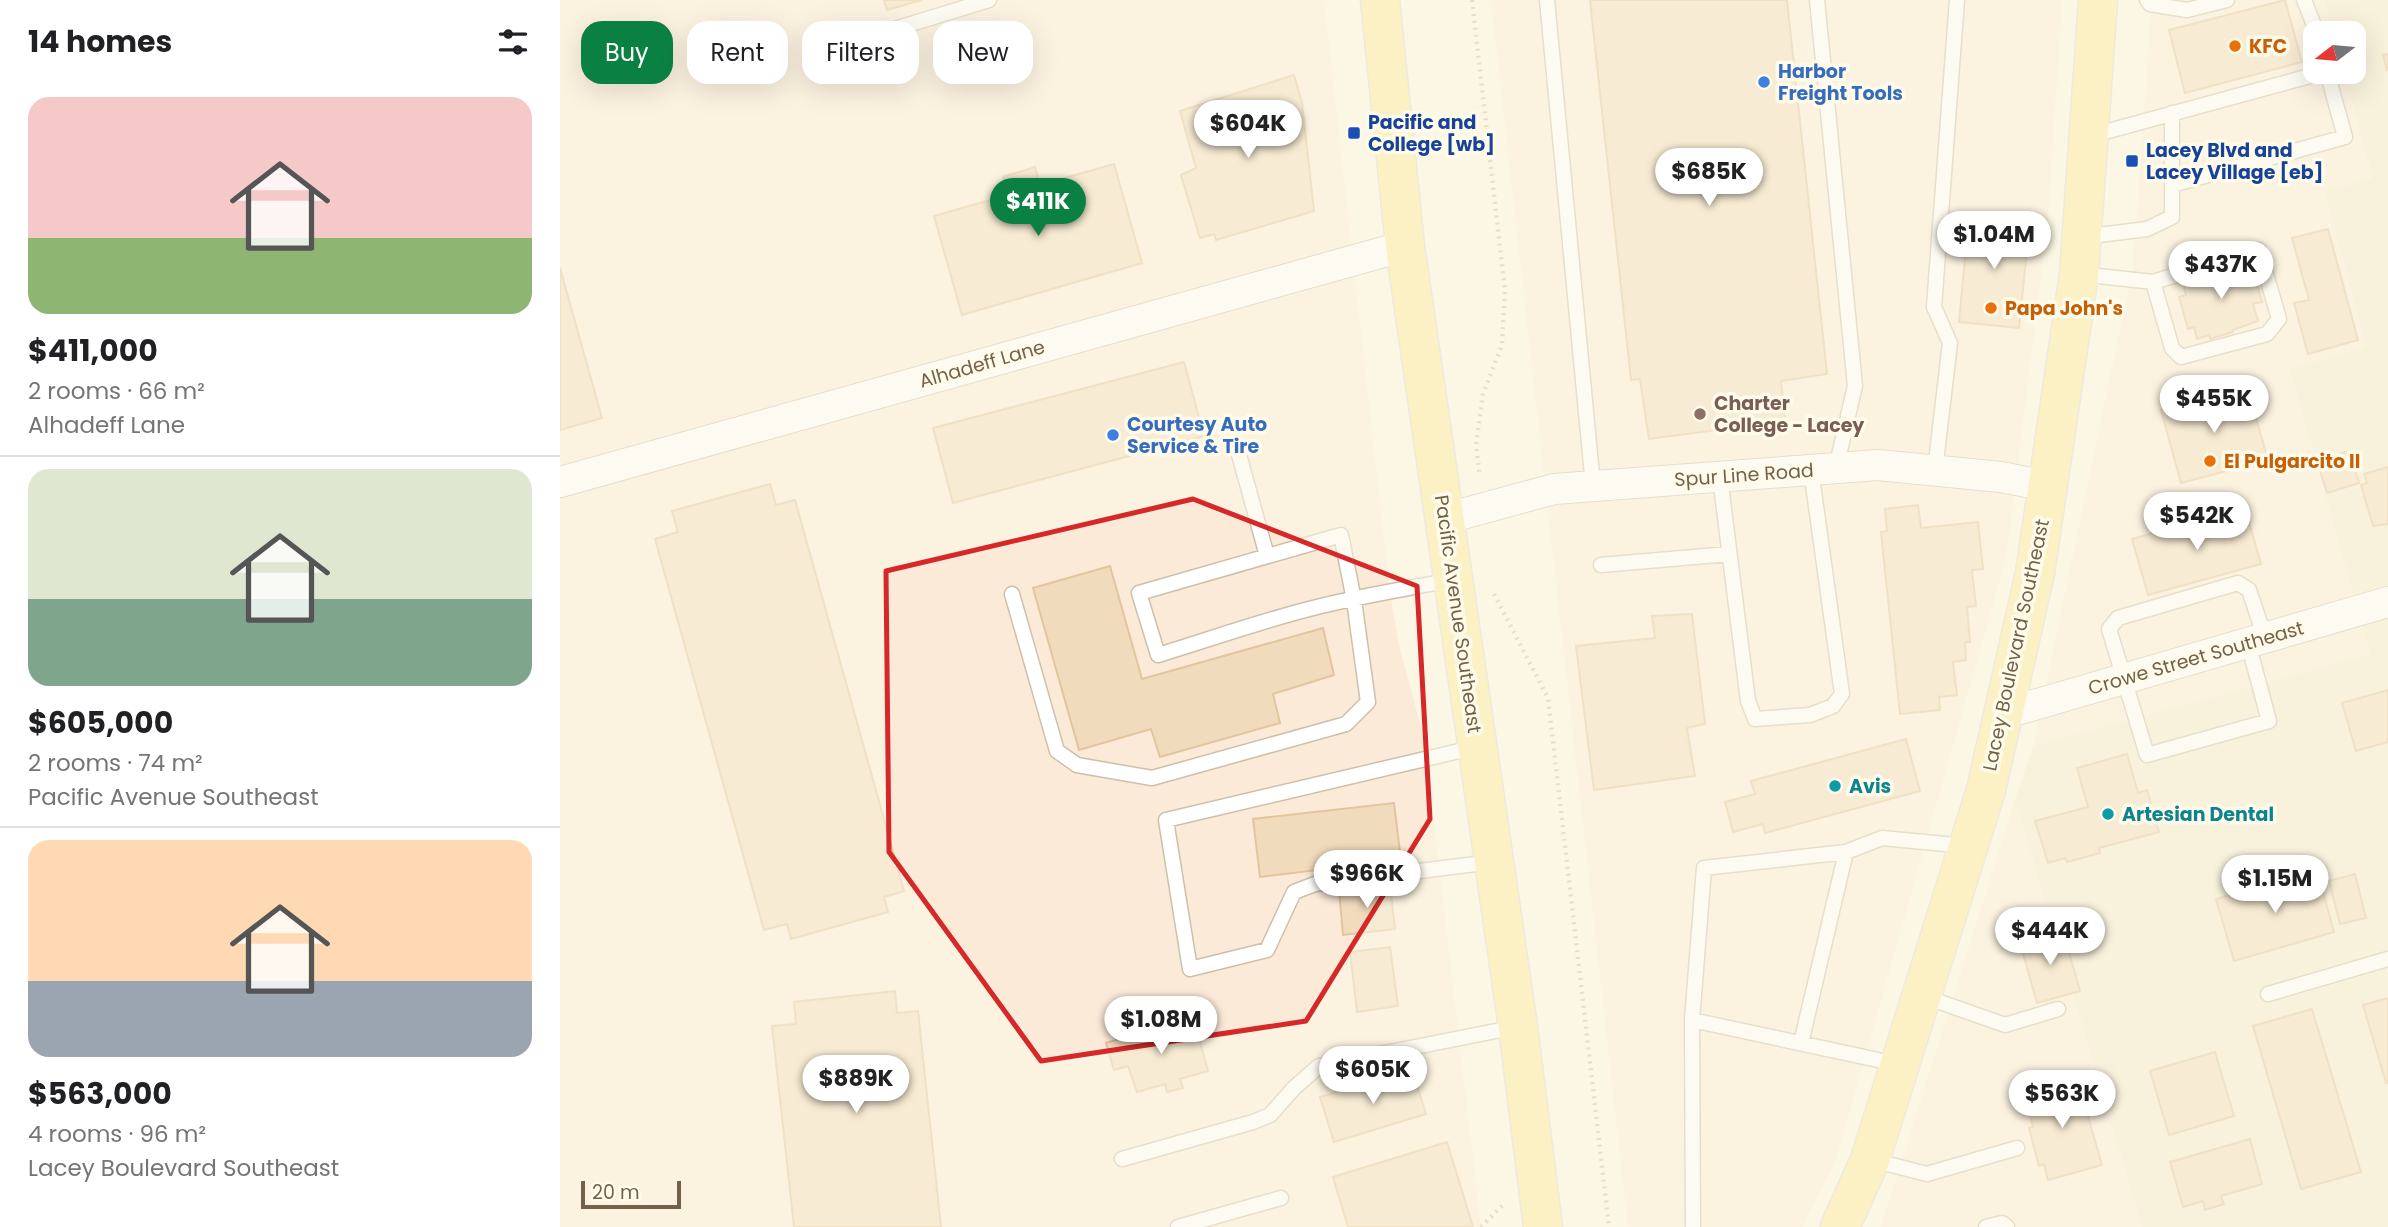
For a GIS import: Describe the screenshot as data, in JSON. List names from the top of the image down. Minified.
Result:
{"streets":{"main road":["Pacific Avenue Southeast","Lacey Boulevard Southeast"],"street":["Alhadeff Lane","Spur Line Road","Crowe Street Southeast"]},"crossings":[["Alhadeff Lane","Pacific Avenue Southeast"],["Spur Line Road","Pacific Avenue Southeast"],["Spur Line Road","Lacey Boulevard Southeast"],["Lacey Boulevard Southeast","Crowe Street Southeast"]],"places":{"other":["KFC","Harbor Freight Tools","Papa John's","Charter College - Lacey","Courtesy Auto Service & Tire","El Pulgarcito II","Avis","Artesian Dental"],"transit":["Pacific and College [wb]","Lacey Blvd and Lacey Village [eb]"]},"scale_bar":"20 m","north":"left","page":{"heading":"14 homes","chip":["Buy","Rent","Filters","New"],"list":[{"name":"$411,000","note":"2 rooms · 66 m² · Alhadeff Lane"},{"name":"$605,000","note":"2 rooms · 74 m² · Pacific Avenue Southeast"},{"name":"$563,000","note":"4 rooms · 96 m² · Lacey Boulevard Southeast"}],"price":["$604K","$685K","$411K","$1.04M","$437K","$455K","$542K","$966K","$1.15M","$444K","$1.08M","$605K","$889K","$563K"],"scale":"20 m"}}
